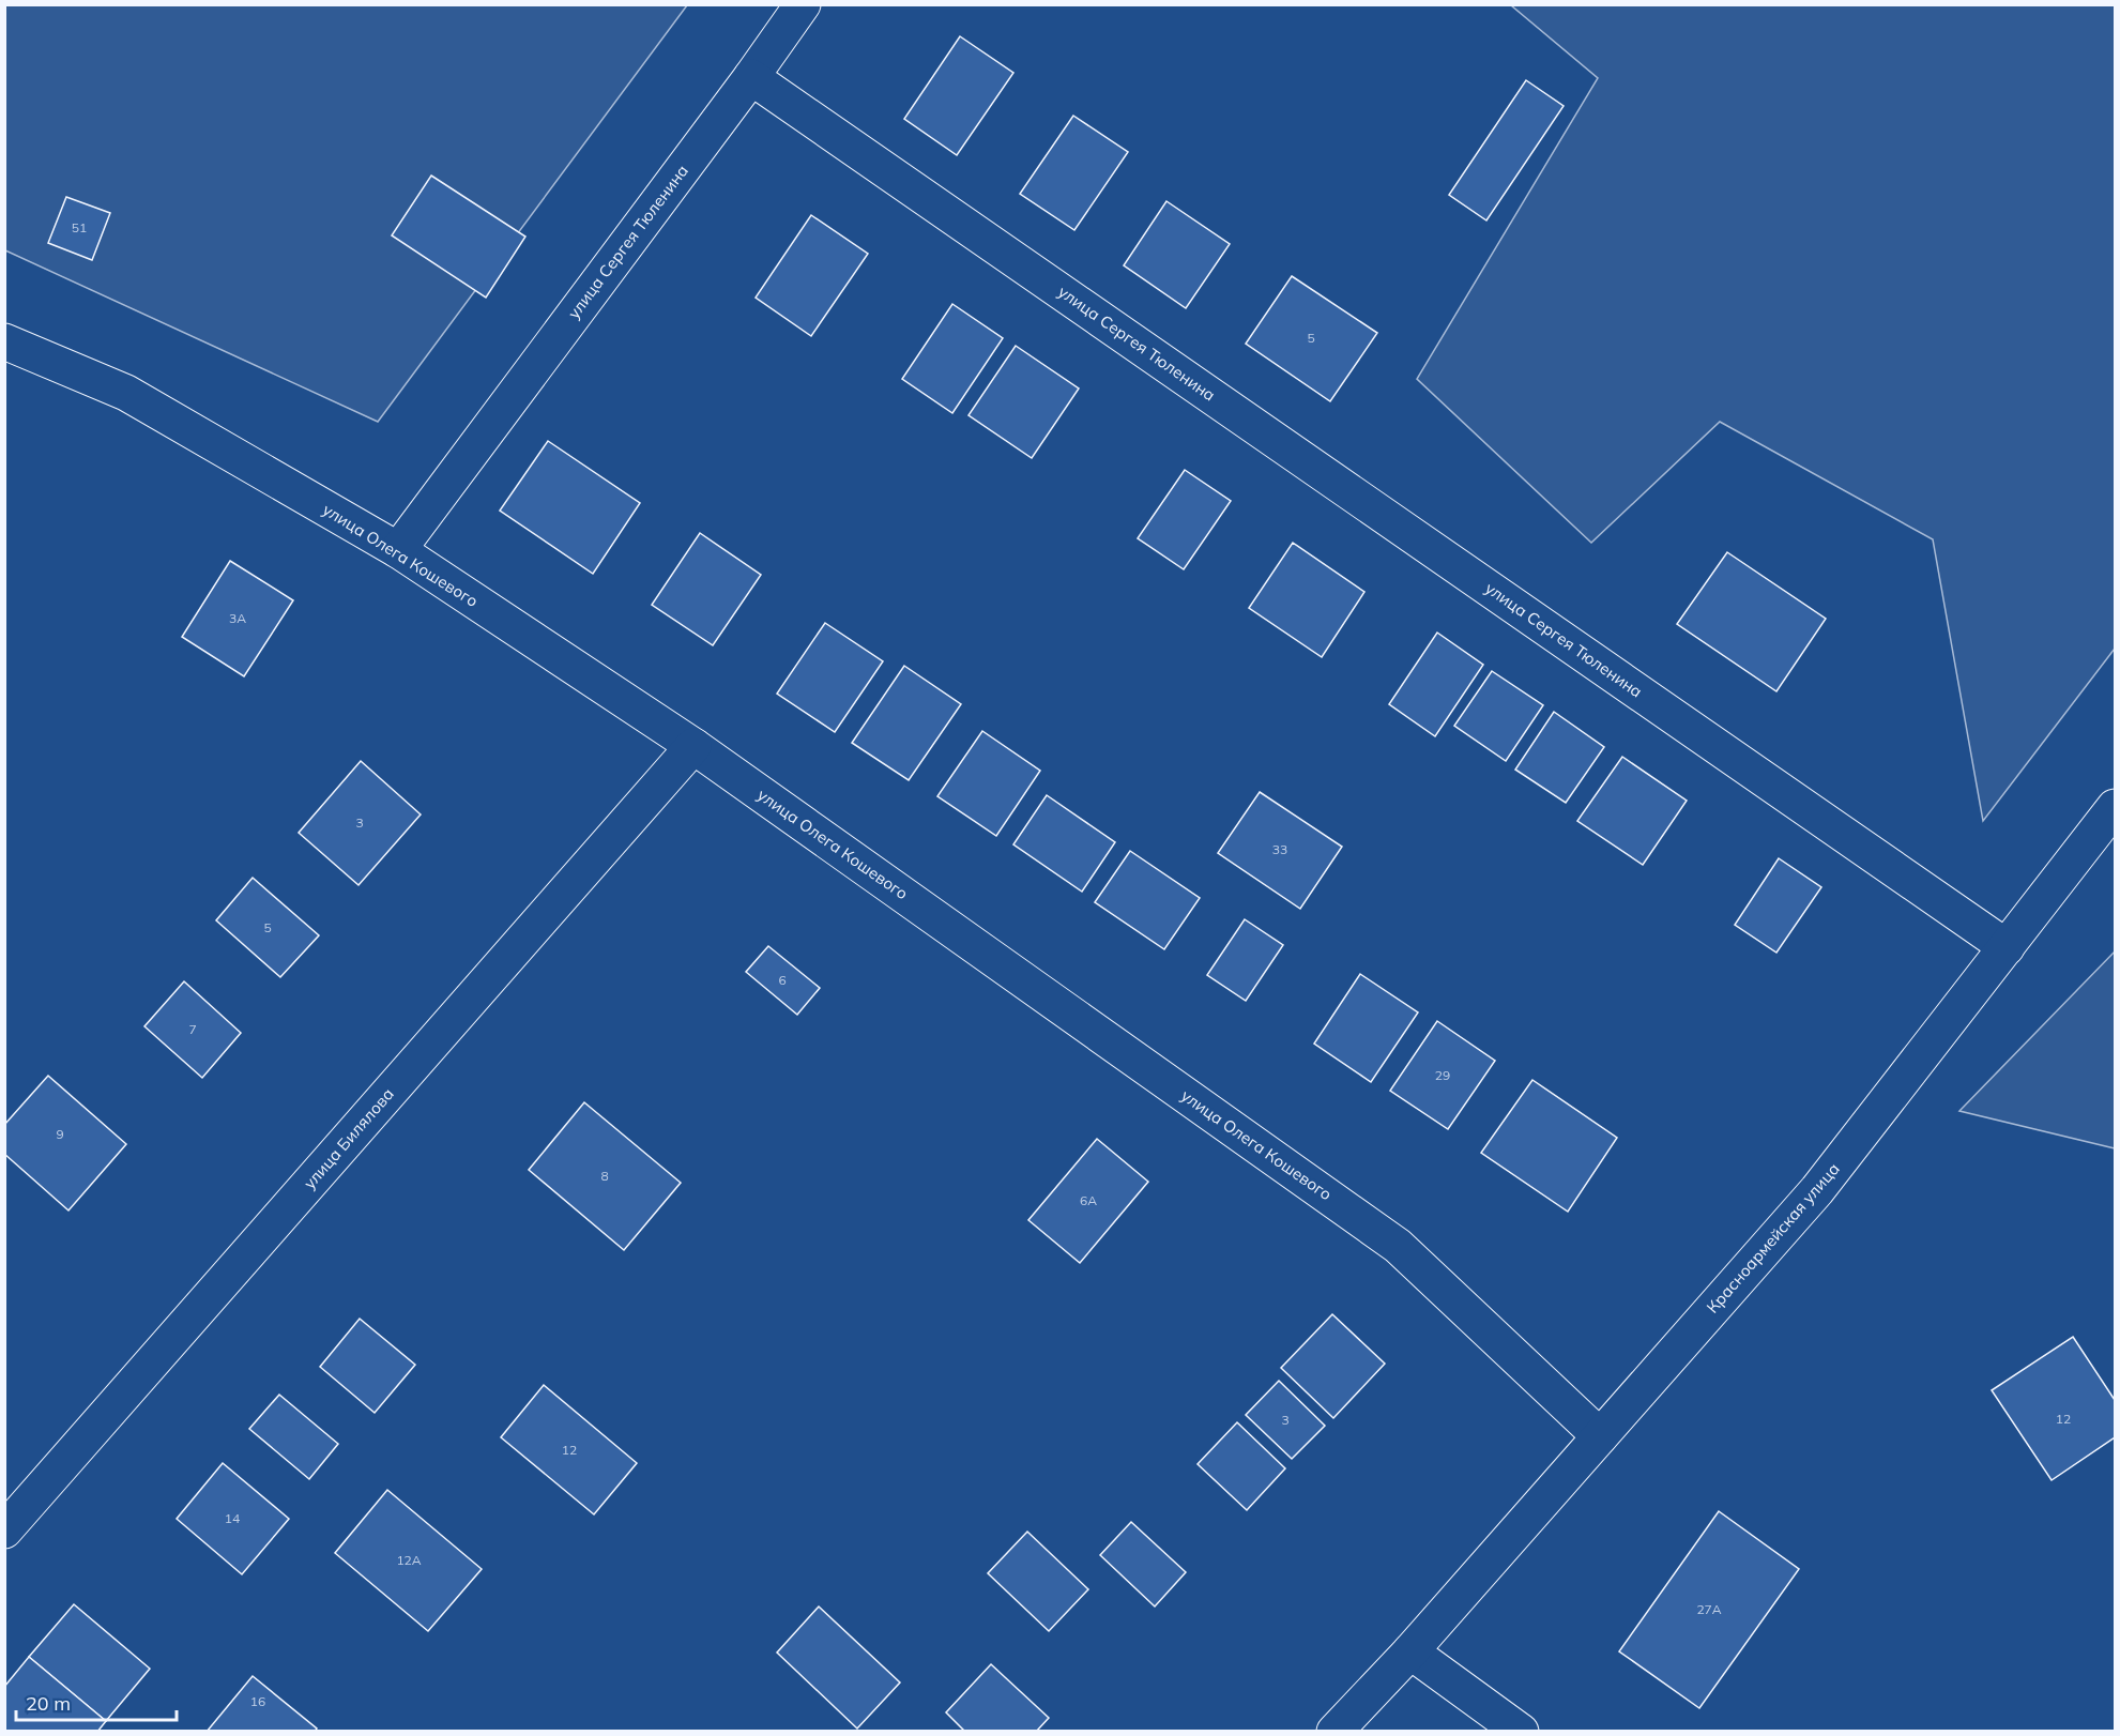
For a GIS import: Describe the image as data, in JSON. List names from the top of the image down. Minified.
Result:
{"streets":{"street":["улица Сергея Тюленина","улица Олега Кошевого","улица Билялова","Красноармейская улица"]},"crossings":[["улица Сергея Тюленина","улица Олега Кошевого"],["улица Сергея Тюленина","Красноармейская улица"],["улица Олега Кошевого","улица Билялова"],["улица Олега Кошевого","Красноармейская улица"]],"house_numbers":["51","5","3А","3","33","5","6","7","29","9","8","6А","12","3","12","14","12А","27А","16"],"scale_bar":"20 m"}
